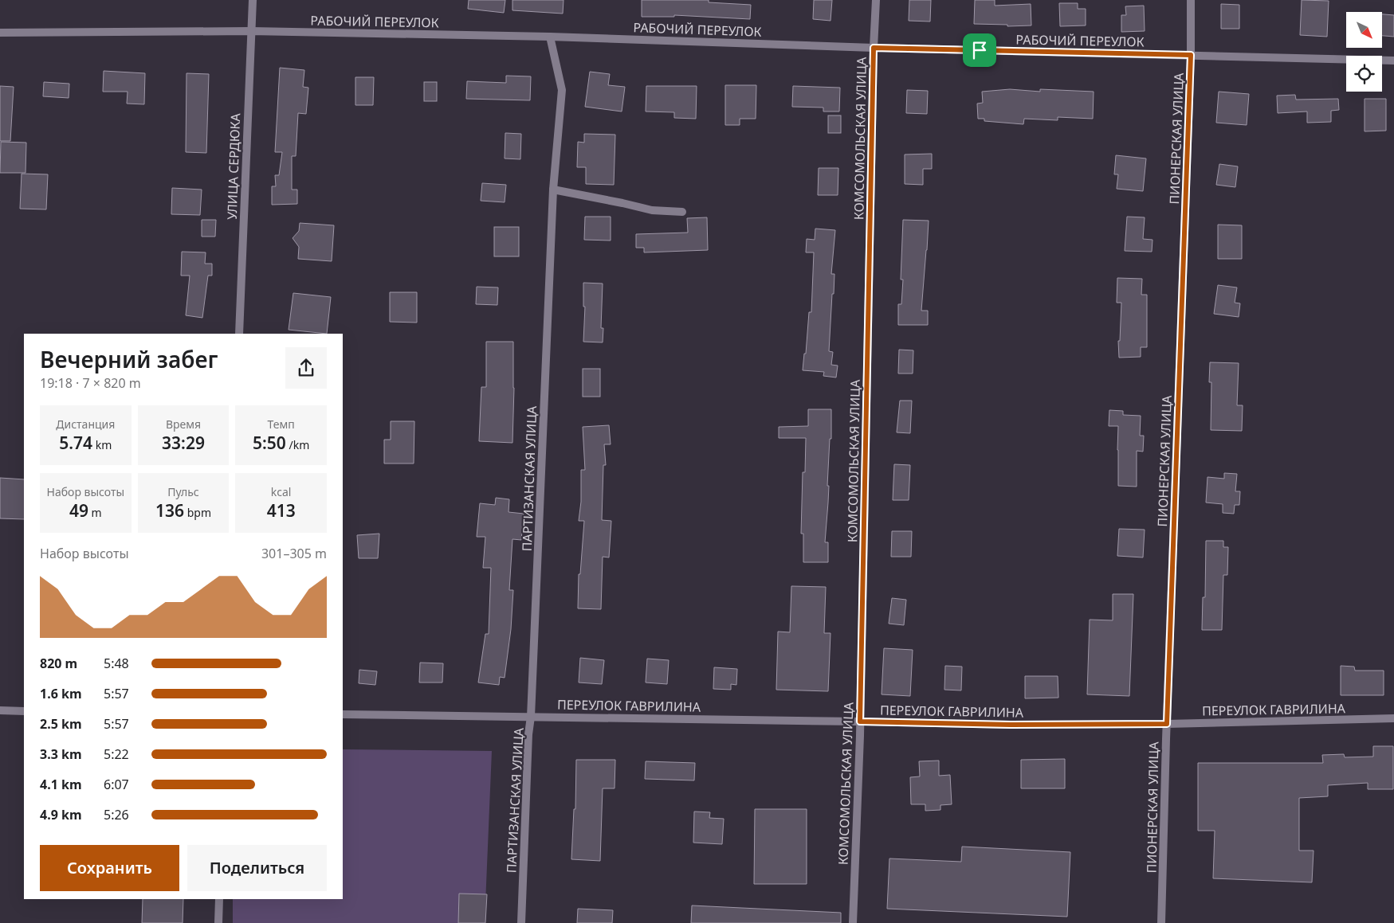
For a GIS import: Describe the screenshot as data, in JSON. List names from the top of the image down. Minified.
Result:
{"streets":{"street":["РАБОЧИЙ ПЕРЕУЛОК","КОМСОМОЛЬСКАЯ УЛИЦА","ПИОНЕРСКАЯ УЛИЦА","УЛИЦА СЕРДЮКА","ПАРТИЗАНСКАЯ УЛИЦА","ПЕРЕУЛОК ГАВРИЛИНА"]},"crossings":[["РАБОЧИЙ ПЕРЕУЛОК","КОМСОМОЛЬСКАЯ УЛИЦА"],["РАБОЧИЙ ПЕРЕУЛОК","ПИОНЕРСКАЯ УЛИЦА"],["РАБОЧИЙ ПЕРЕУЛОК","УЛИЦА СЕРДЮКА"],["РАБОЧИЙ ПЕРЕУЛОК","ПАРТИЗАНСКАЯ УЛИЦА"],["КОМСОМОЛЬСКАЯ УЛИЦА","ПЕРЕУЛОК ГАВРИЛИНА"],["ПИОНЕРСКАЯ УЛИЦА","ПЕРЕУЛОК ГАВРИЛИНА"],["ПАРТИЗАНСКАЯ УЛИЦА","ПЕРЕУЛОК ГАВРИЛИНА"]],"north":"bottom right","page":{"heading":["Вечерний забег","19:18 · 7 × 820 m"],"stats":[["Дистанция","5.74 km"],["Время","33:29"],["Темп","5:50 /km"],["Набор высоты","49 m"],["Пульс","136 bpm"],["kcal","413"]],"chart":["Набор высоты","301–305 m"],"list":[{"name":"820 m","note":"5:48"},{"name":"1.6 km","note":"5:57"},{"name":"2.5 km","note":"5:57"},{"name":"3.3 km","note":"5:22"},{"name":"4.1 km","note":"6:07"},{"name":"4.9 km","note":"5:26"}],"buttons":["Сохранить","Поделиться"]}}
